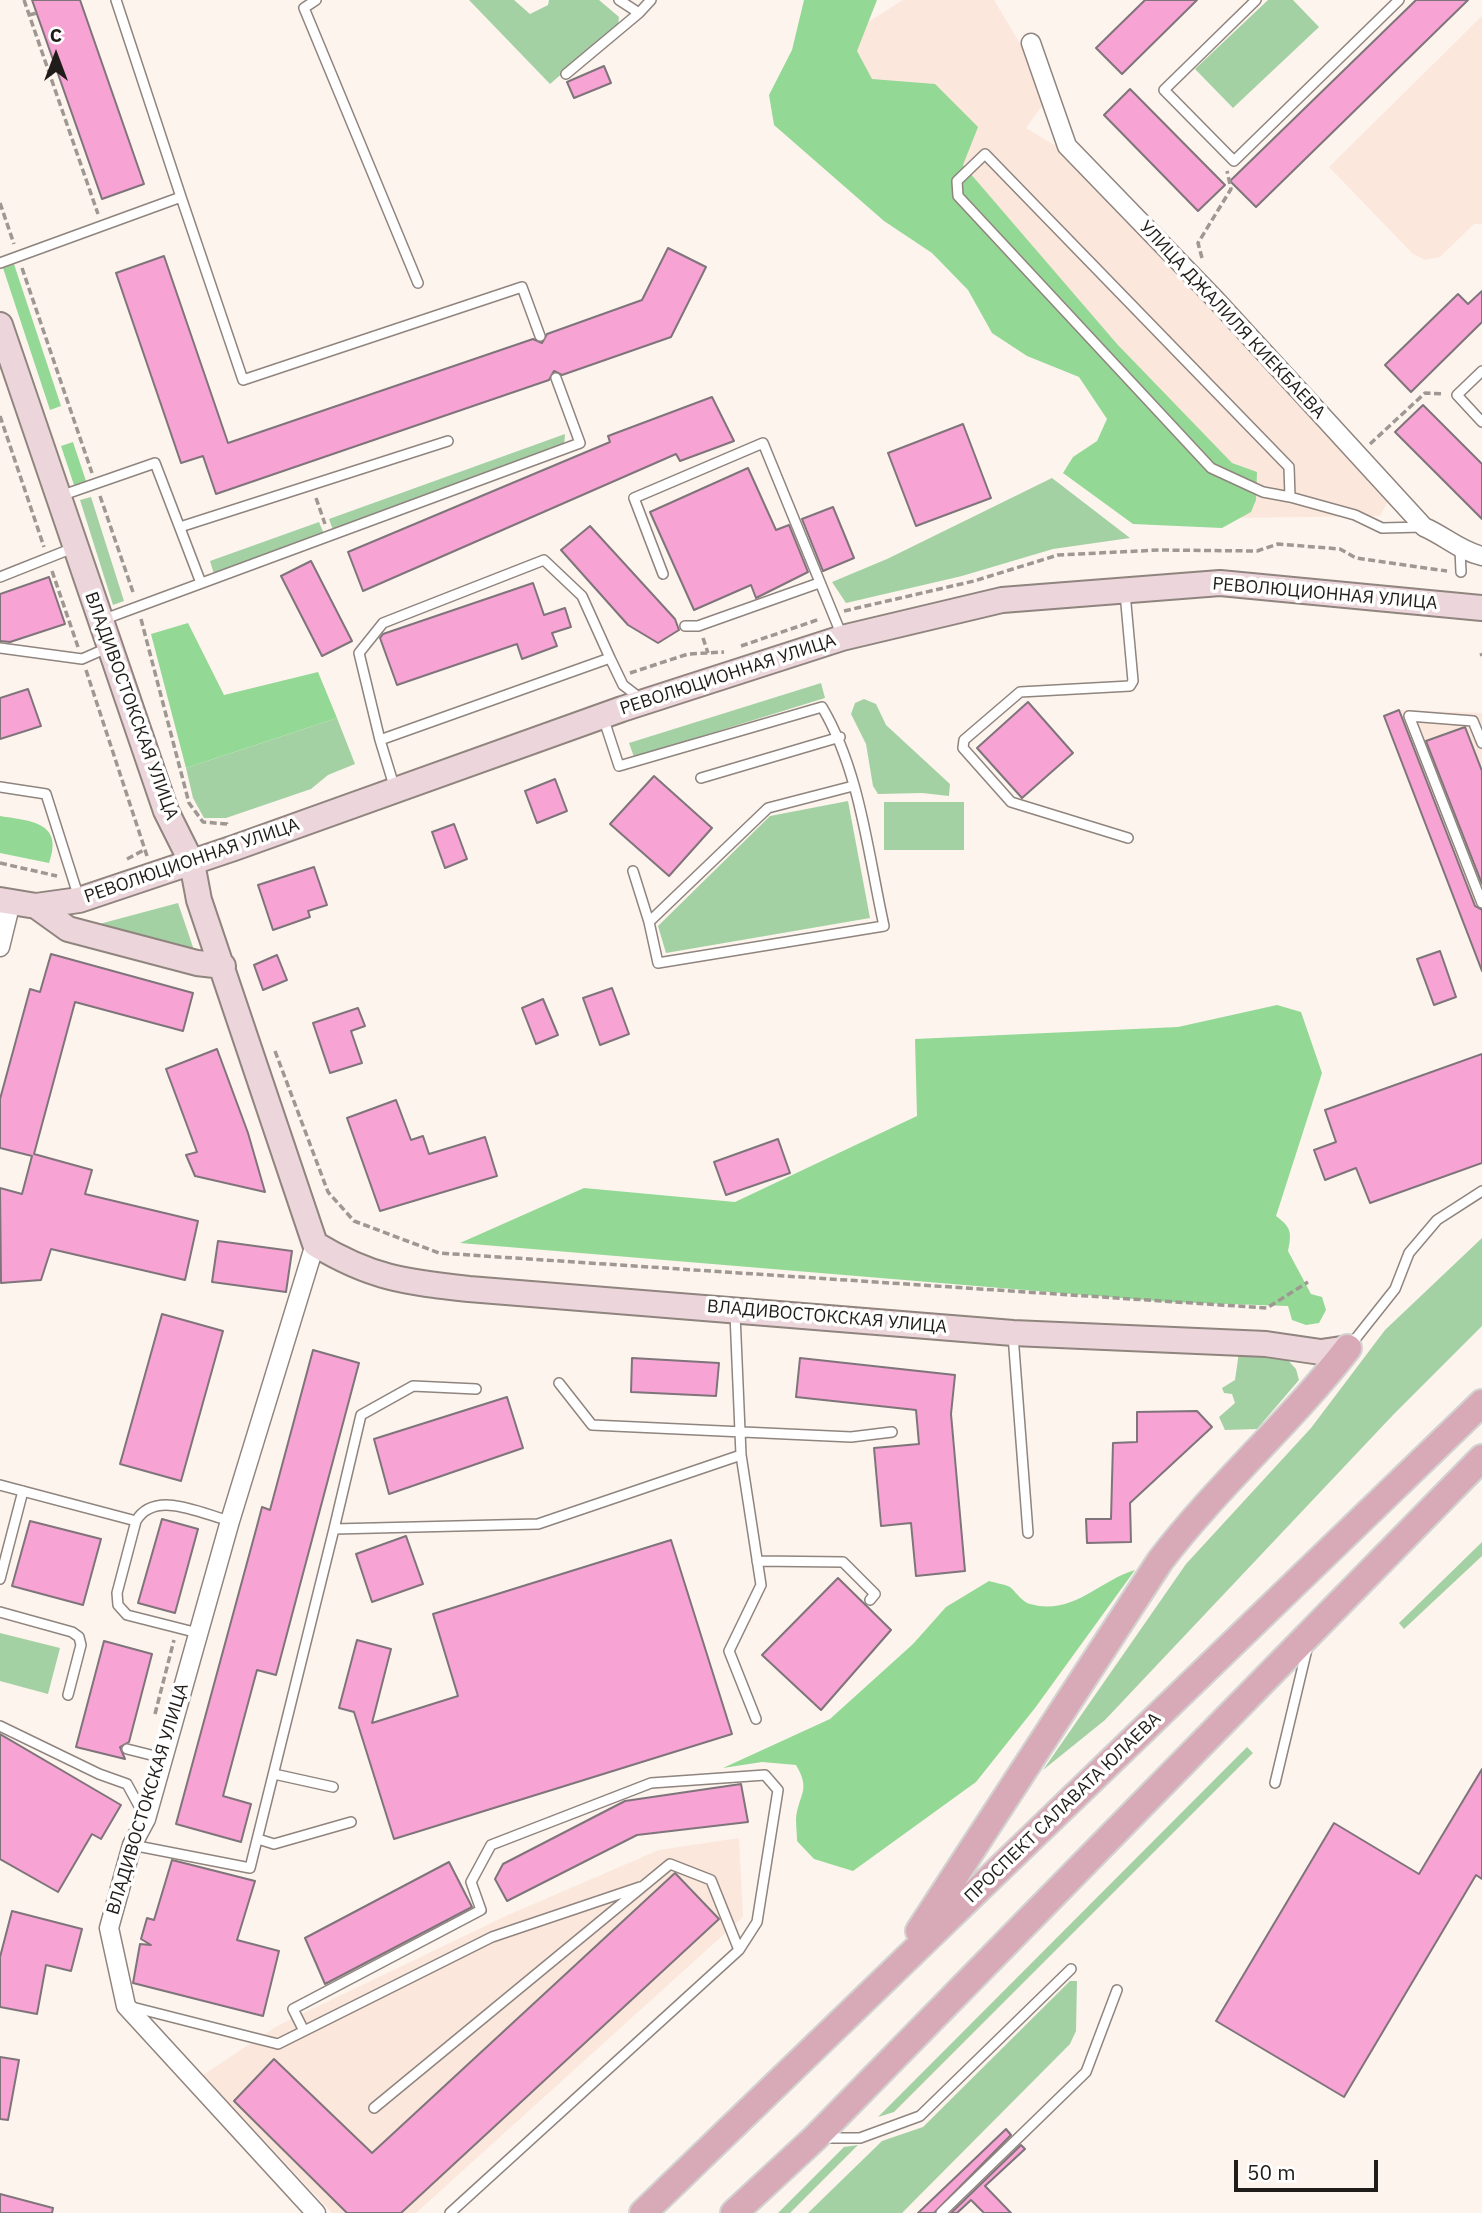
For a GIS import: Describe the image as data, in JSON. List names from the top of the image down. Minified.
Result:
{"streets":{"main road":["ПРОСПЕКТ САЛАВАТА ЮЛАЕВА"],"street":["УЛИЦА ДЖАЛИЛЯ КИЕКБАЕВА","РЕВОЛЮЦИОННАЯ УЛИЦА","ВЛАДИВОСТОКСКАЯ УЛИЦА"]},"crossings":[["РЕВОЛЮЦИОННАЯ УЛИЦА","ВЛАДИВОСТОКСКАЯ УЛИЦА"]],"scale_bar":"50 m","north":"top"}
